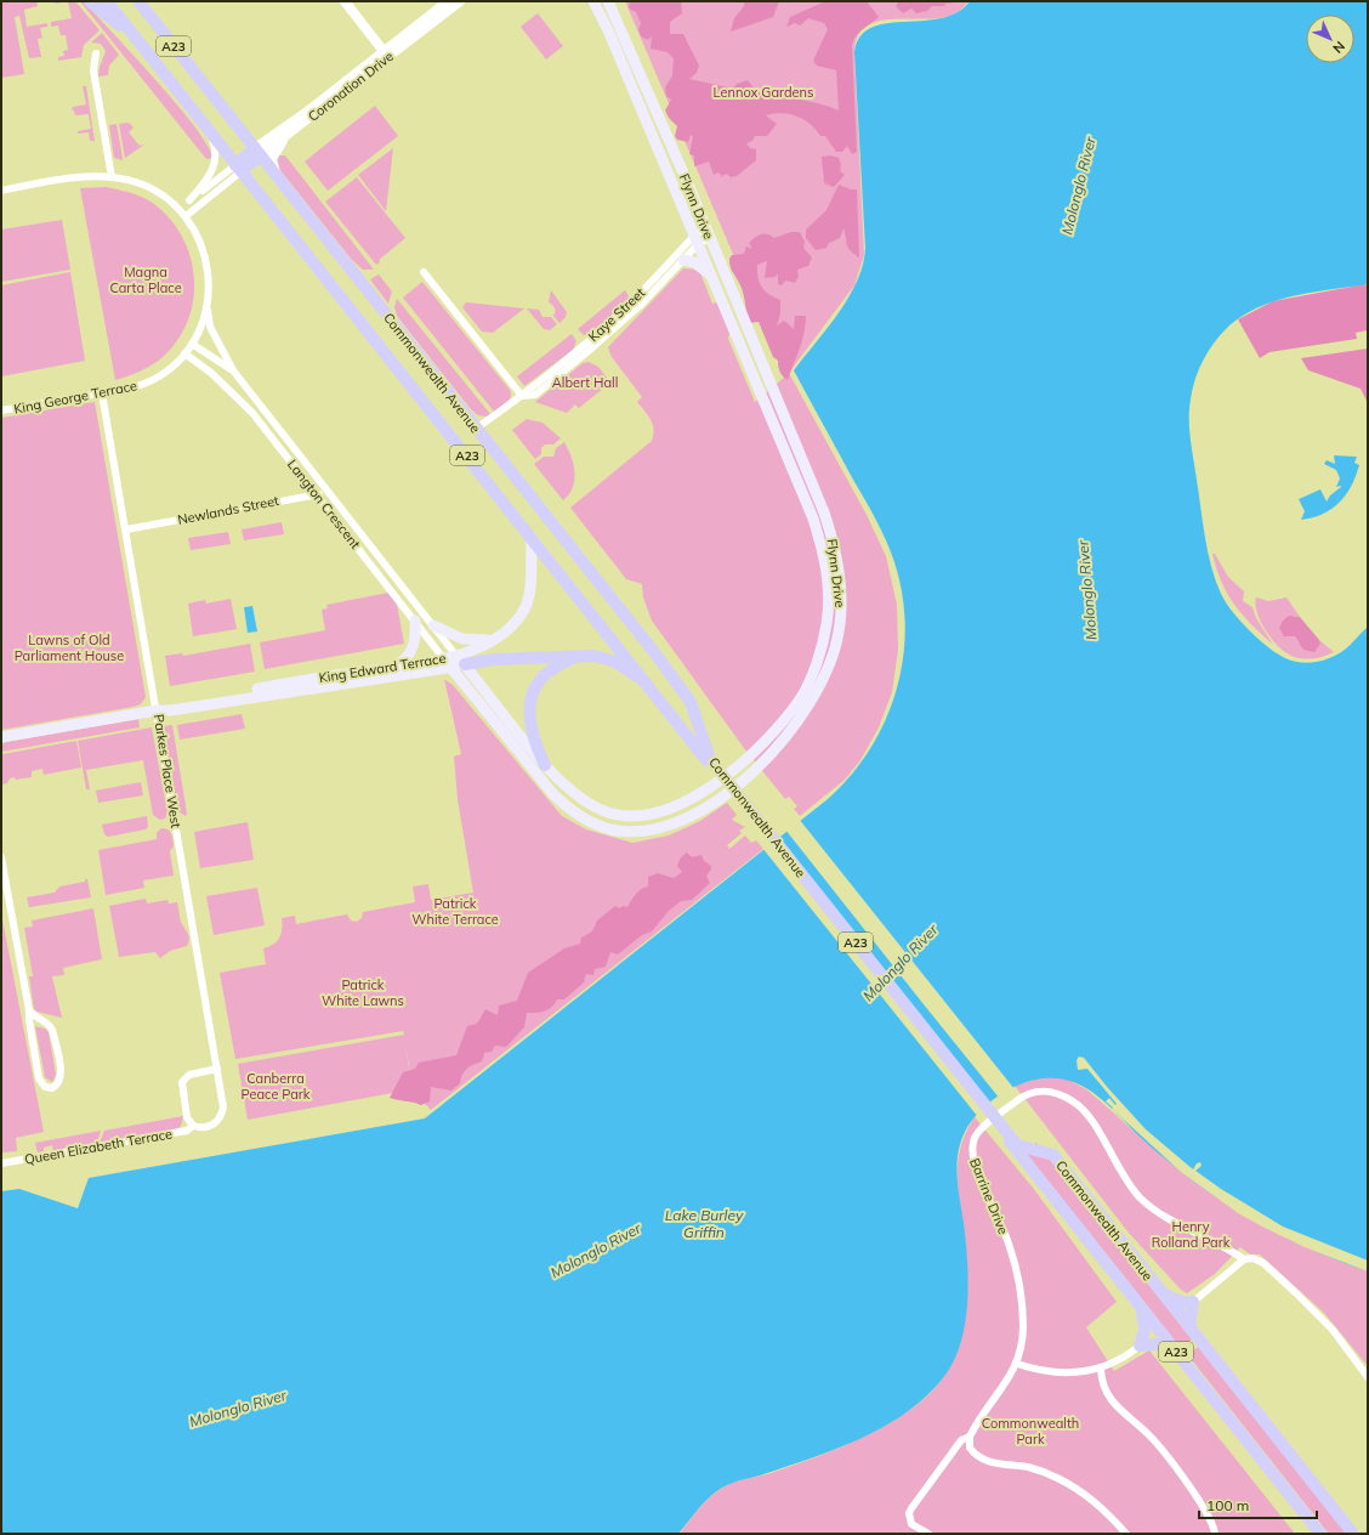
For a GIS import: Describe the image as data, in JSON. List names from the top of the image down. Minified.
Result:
{"streets":{"highway":["A23","Coronation Drive","Commonwealth Avenue"],"main road":["Flynn Drive","King Edward Terrace"],"street":["Kaye Street","King George Terrace","Langton Crescent","Newlands Street","Parkes Place West","Queen Elizabeth Terrace","Barrine Drive"]},"crossings":[["Coronation Drive","Commonwealth Avenue"],["Flynn Drive","Kaye Street"],["Flynn Drive","Langton Crescent"],["Flynn Drive","King Edward Terrace"],["Kaye Street","Commonwealth Avenue"],["Commonwealth Avenue","King Edward Terrace"],["King George Terrace","Langton Crescent"],["King George Terrace","Parkes Place West"],["Langton Crescent","Newlands Street"],["Langton Crescent","King Edward Terrace"],["Newlands Street","Parkes Place West"],["King Edward Terrace","Parkes Place West"],["Parkes Place West","Queen Elizabeth Terrace"]],"water":["Molonglo River","Lake Burley Griffin"],"parks":["Lennox Gardens","Magna Carta Place","Albert Hall","Lawns of Old Parliament House","Patrick White Terrace","Patrick White Lawns","Canberra Peace Park","Henry Rolland Park","Commonwealth Park"],"scale_bar":"100 m","north":"bottom right"}
